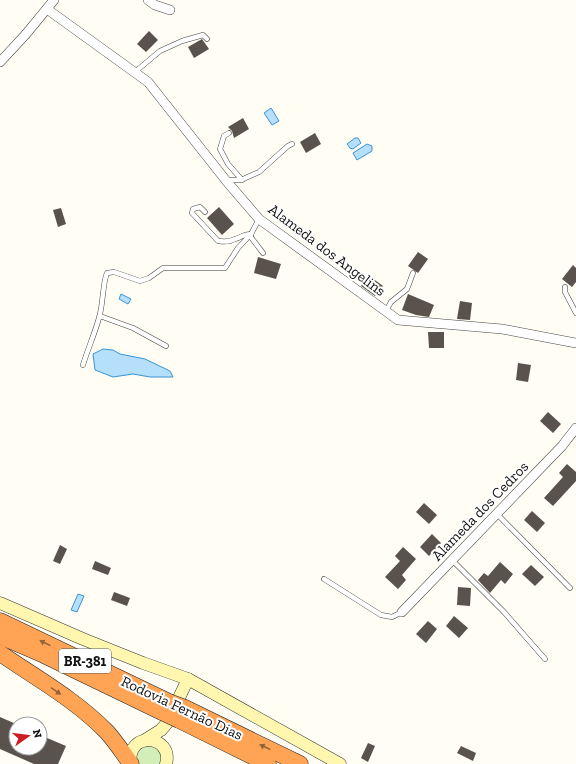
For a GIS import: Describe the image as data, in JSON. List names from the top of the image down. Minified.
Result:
{"streets":{"highway":["BR-381","Rodovia Fernão Dias"],"street":["Alameda dos Angelins","Alameda dos Cedros"]},"crossings":[["BR-381","Rodovia Fernão Dias"]],"north":"right"}
